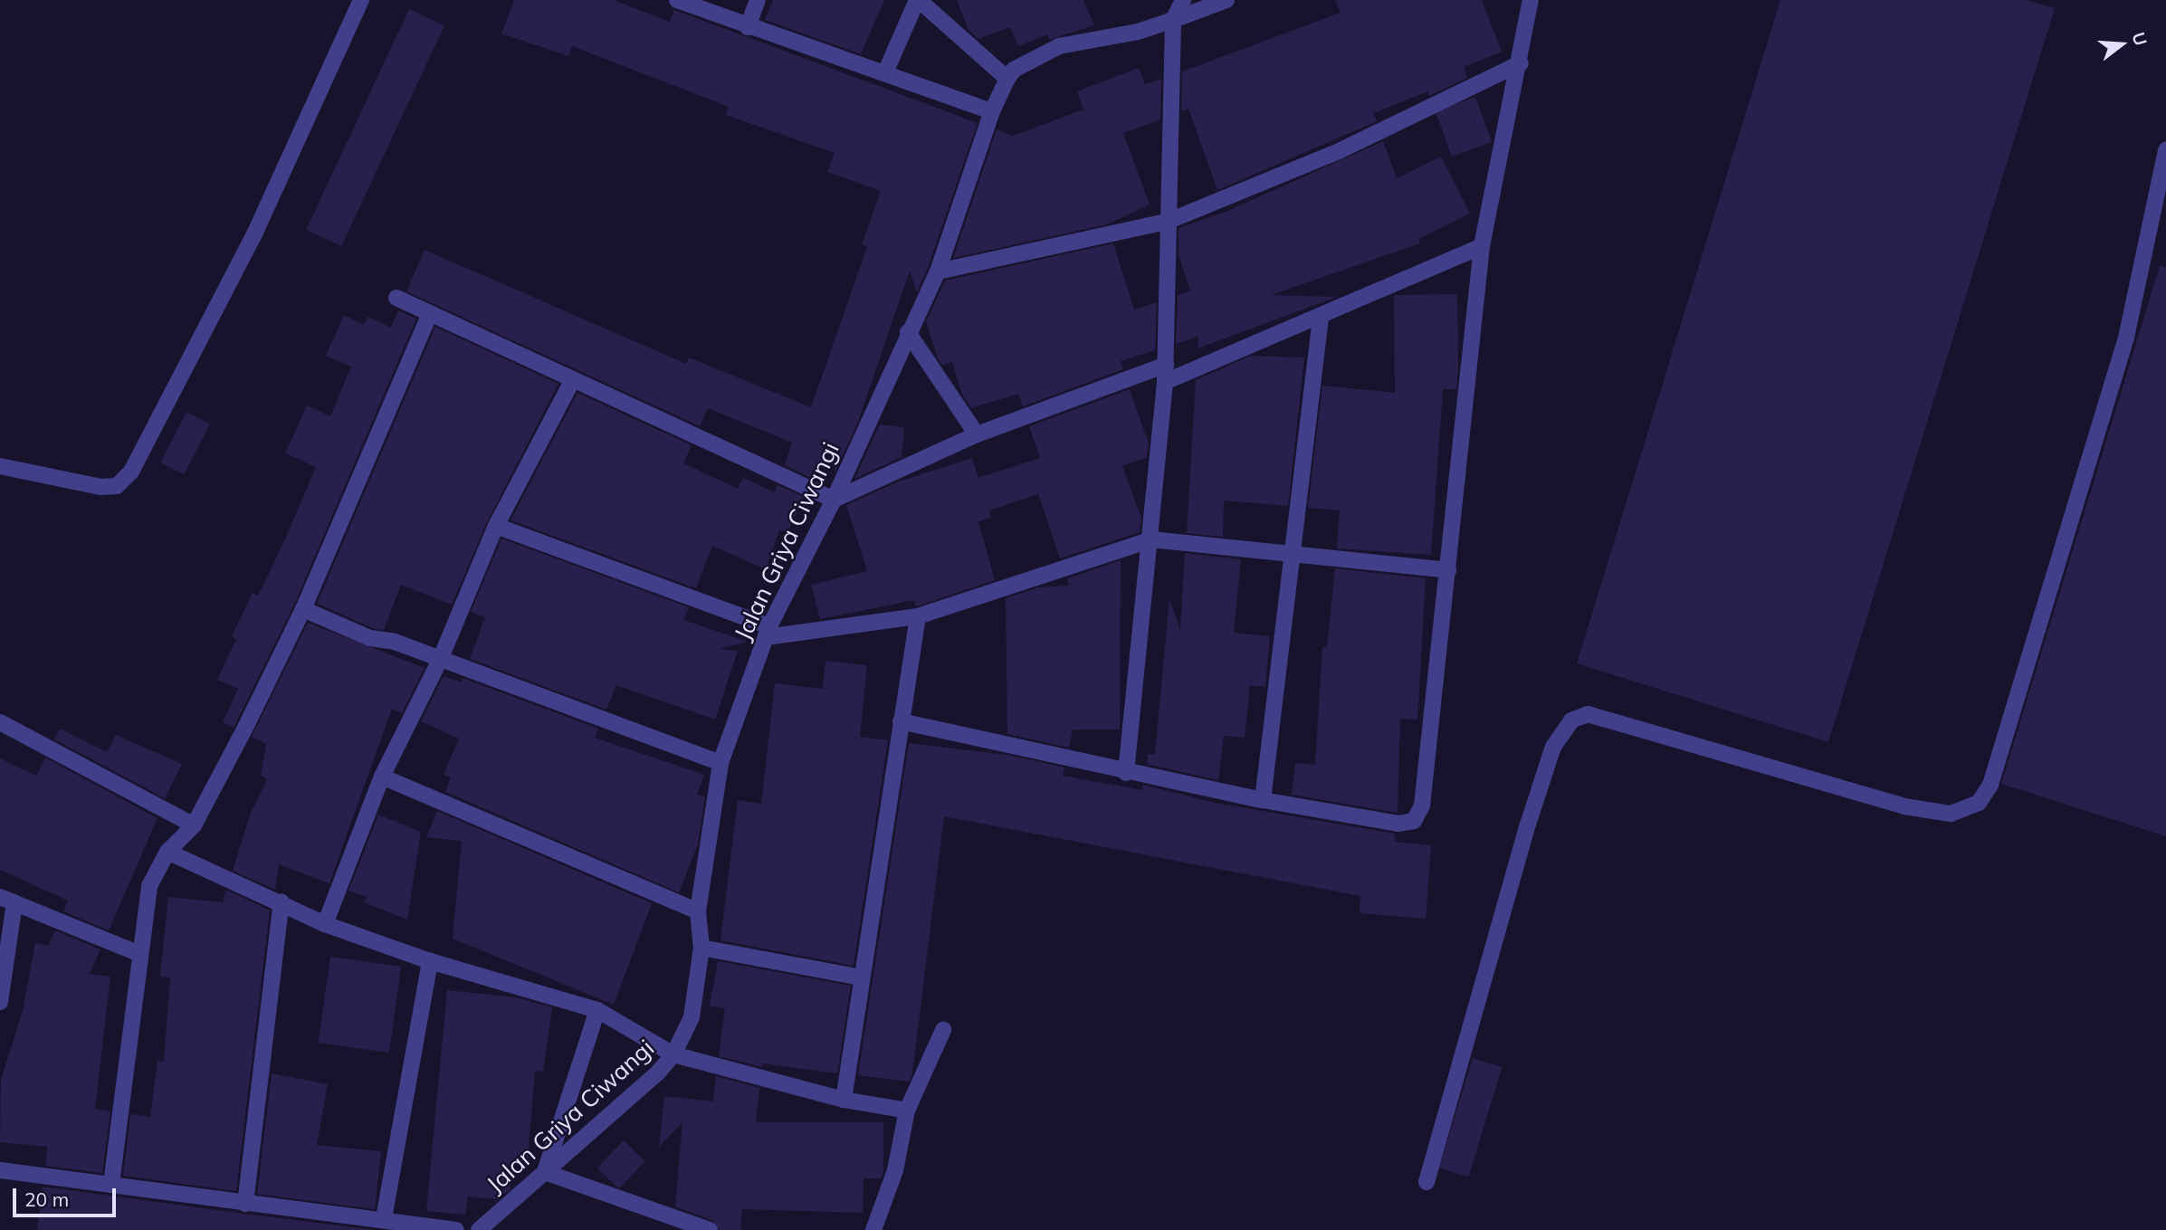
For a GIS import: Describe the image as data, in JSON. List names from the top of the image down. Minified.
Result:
{"streets":{"street":["Jalan Griya Ciwangi"]},"scale_bar":"20 m","north":"right"}
